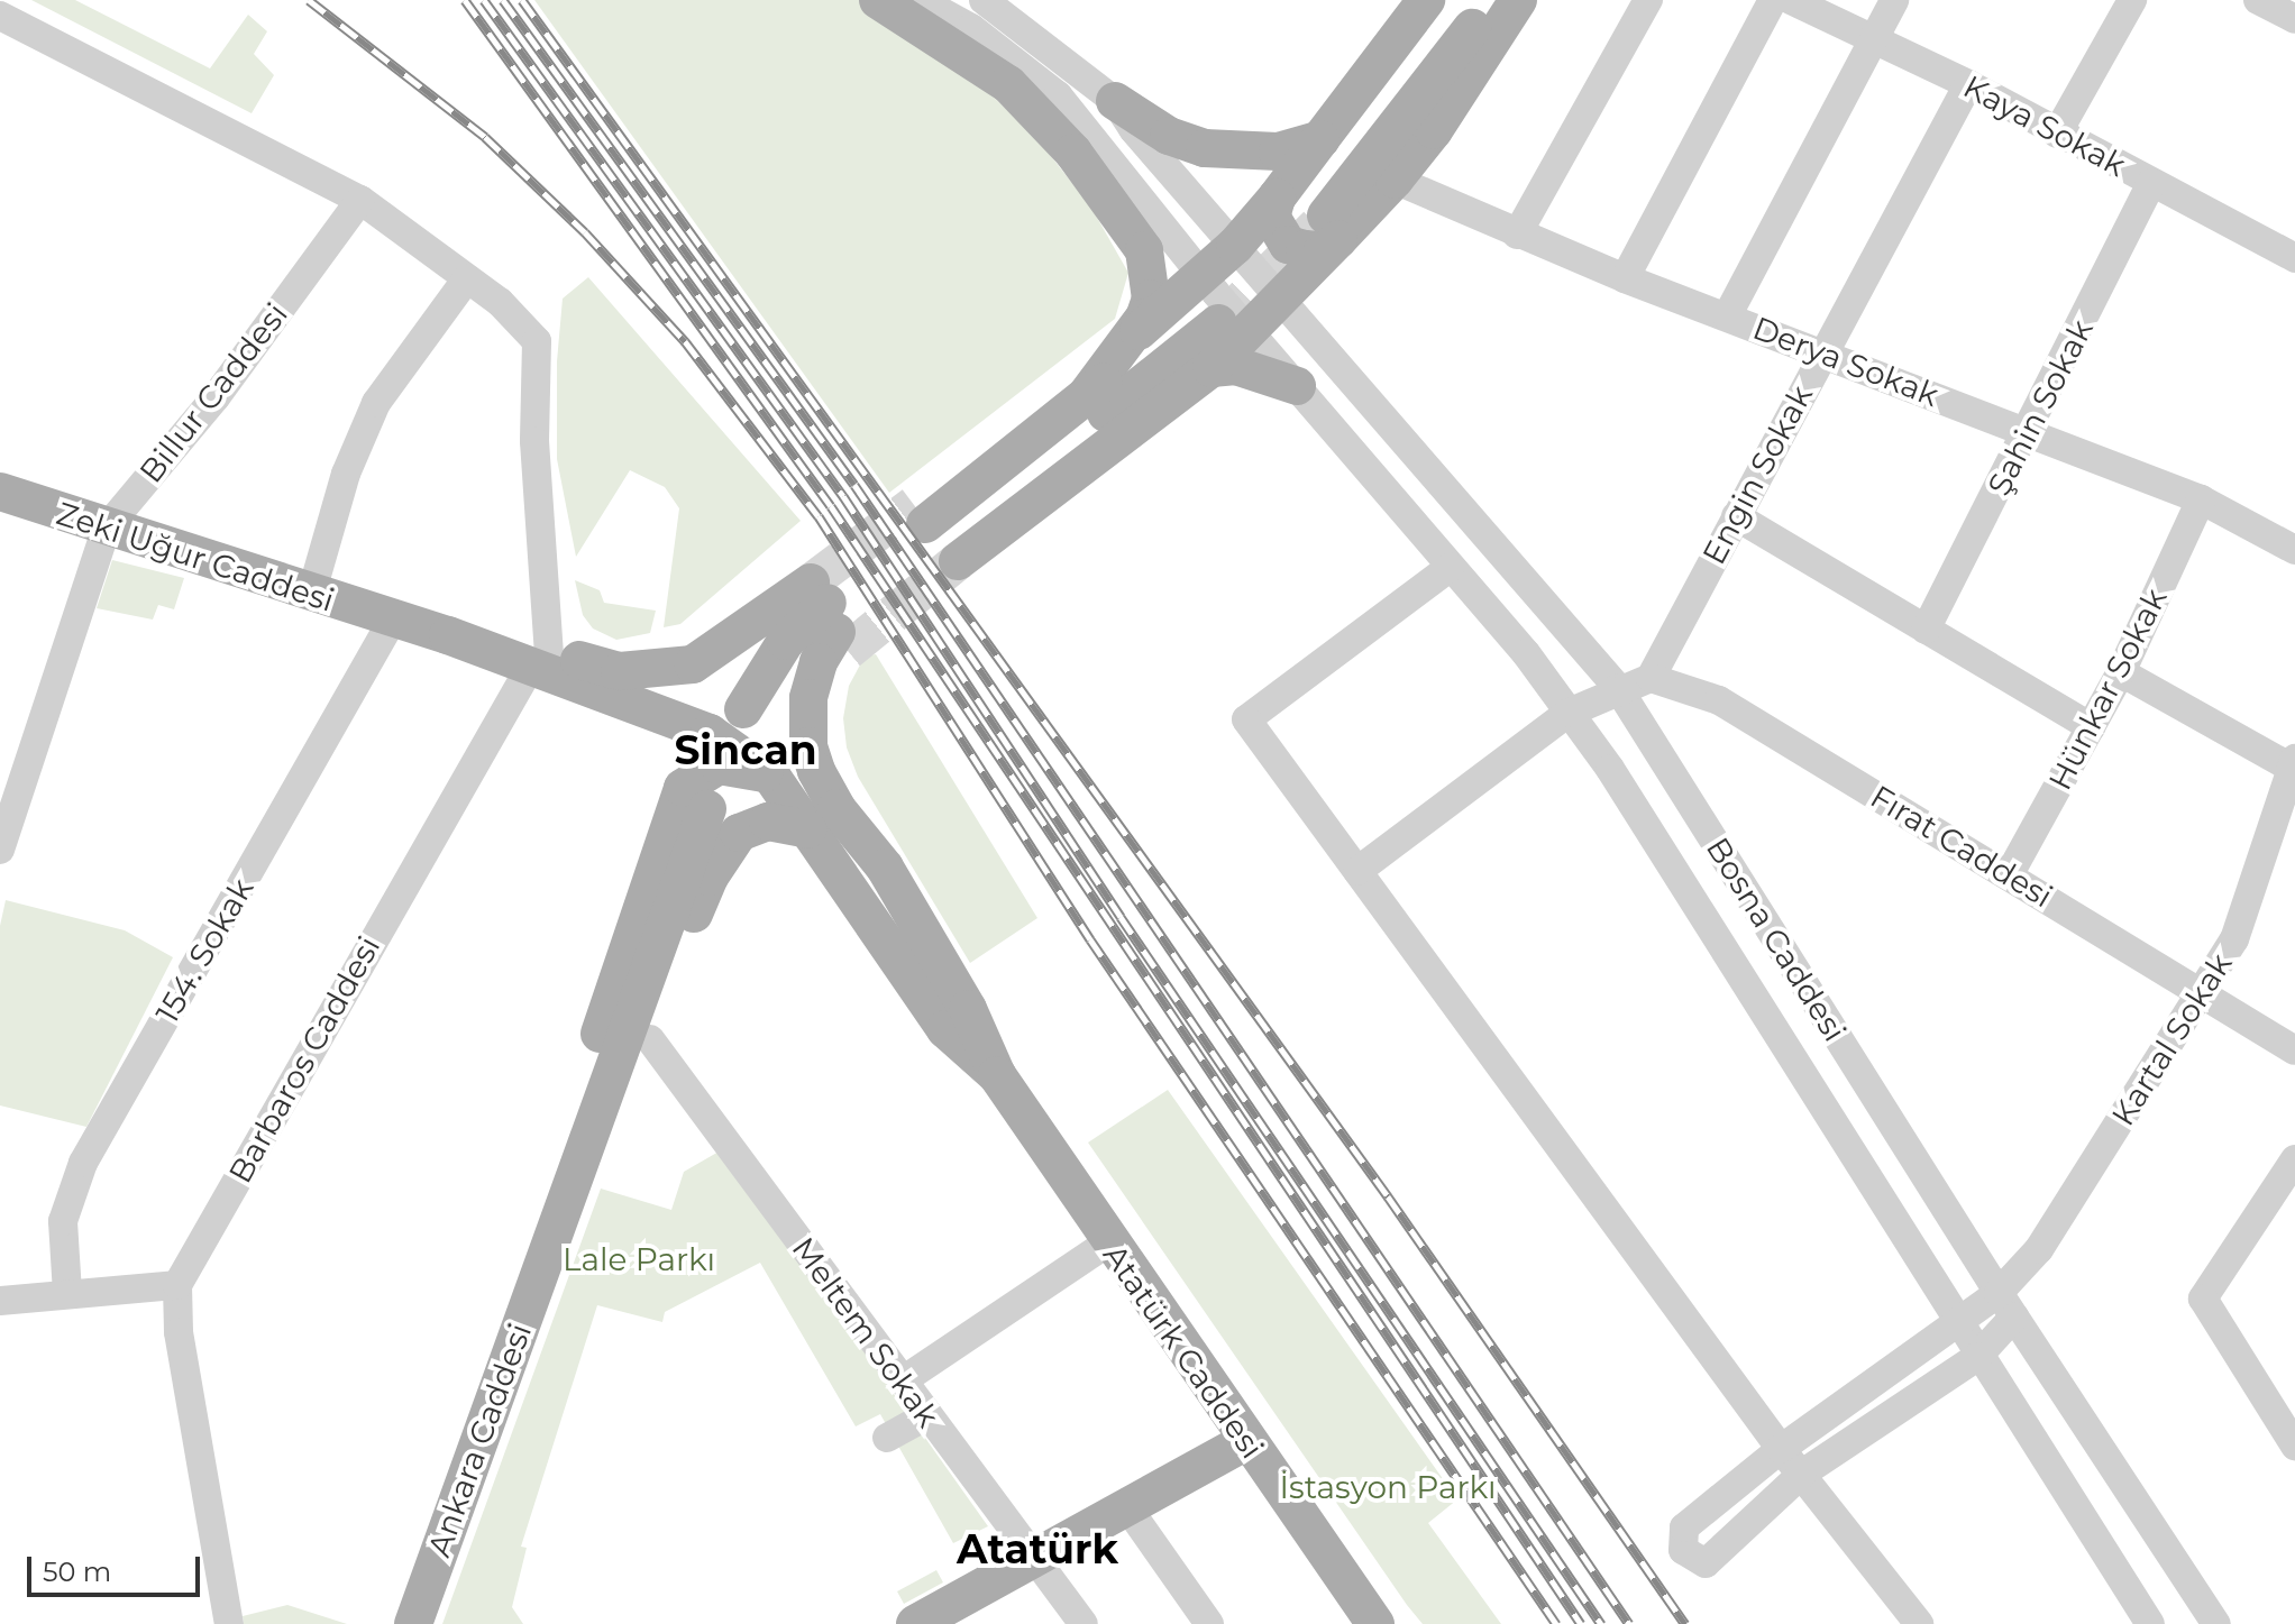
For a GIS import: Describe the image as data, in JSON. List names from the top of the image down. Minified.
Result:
{"streets":{"main road":["Zeki Uğur Caddesi","Atatürk Caddesi","Ankara Caddesi"],"street":["Kaya Sokak","Derya Sokak","Billur Caddesi","Şahin Sokak","Engin Sokak","Hünkar Sokak","Fırat Caddesi","Bosna Caddesi","154. Sokak","Kartal Sokak","Barbaros Caddesi","Meltem Sokak"]},"crossings":[["Kaya Sokak","Şahin Sokak"],["Kaya Sokak","Engin Sokak"],["Derya Sokak","Şahin Sokak"],["Derya Sokak","Engin Sokak"],["Derya Sokak","Hünkar Sokak"],["Billur Caddesi","Zeki Uğur Caddesi"],["Engin Sokak","Fırat Caddesi"],["Zeki Uğur Caddesi","154. Sokak"],["Hünkar Sokak","Fırat Caddesi"],["Fırat Caddesi","Kartal Sokak"],["Bosna Caddesi","Kartal Sokak"]],"districts":["Sincan","Atatürk"],"parks":["Lale Parkı","İstasyon Parkı"],"scale_bar":"50 m"}
